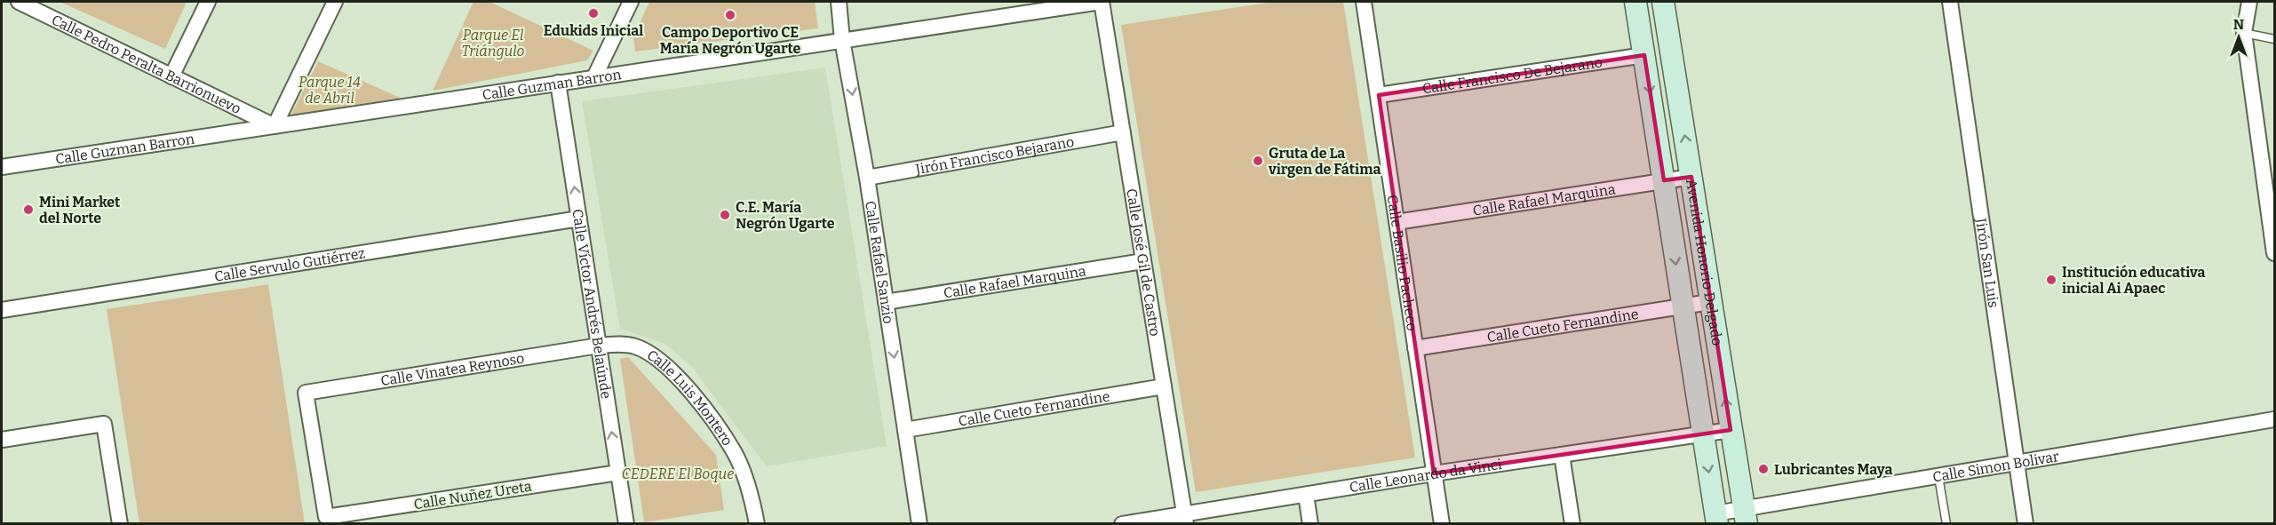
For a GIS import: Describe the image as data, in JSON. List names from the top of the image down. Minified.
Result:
{"streets":{"street":["Calle Pedro Peralta Barrionuevo","Calle Francisco De Bejarano","Calle Guzman Barron","Jirón Francisco Bejarano","Calle Rafael Marquina","Calle Rafael Sanzio","Calle José Gil de Castro","Avenida Honorio Delgado","Calle Basilio Pacheco","Jirón San Luis","Calle Servulo Gutiérrez","Calle Víctor Andrés Belaúnde","Calle Cueto Fernandine","Calle Vinatea Reynoso","Calle Luis Montero","Calle Simon Bolivar","Calle Leonardo da Vinci","Calle Nuñez Ureta"]},"crossings":[["Calle Pedro Peralta Barrionuevo","Calle Guzman Barron"],["Calle Francisco De Bejarano","Avenida Honorio Delgado"],["Calle Francisco De Bejarano","Calle Basilio Pacheco"],["Calle Guzman Barron","Calle Rafael Sanzio"],["Calle Guzman Barron","Calle José Gil de Castro"],["Calle Guzman Barron","Calle Víctor Andrés Belaúnde"],["Jirón Francisco Bejarano","Calle Rafael Sanzio"],["Jirón Francisco Bejarano","Calle José Gil de Castro"],["Calle Rafael Marquina","Calle Rafael Sanzio"],["Calle Rafael Marquina","Calle José Gil de Castro"],["Calle Rafael Marquina","Avenida Honorio Delgado"],["Calle Rafael Marquina","Calle Basilio Pacheco"],["Calle Rafael Sanzio","Calle Cueto Fernandine"],["Calle José Gil de Castro","Calle Cueto Fernandine"],["Calle José Gil de Castro","Calle Leonardo da Vinci"],["Avenida Honorio Delgado","Calle Cueto Fernandine"],["Avenida Honorio Delgado","Calle Simon Bolivar"],["Avenida Honorio Delgado","Calle Leonardo da Vinci"],["Calle Basilio Pacheco","Calle Cueto Fernandine"],["Calle Basilio Pacheco","Calle Leonardo da Vinci"],["Jirón San Luis","Calle Simon Bolivar"],["Calle Servulo Gutiérrez","Calle Víctor Andrés Belaúnde"],["Calle Víctor Andrés Belaúnde","Calle Vinatea Reynoso"],["Calle Víctor Andrés Belaúnde","Calle Luis Montero"],["Calle Víctor Andrés Belaúnde","Calle Nuñez Ureta"],["Calle Vinatea Reynoso","Calle Luis Montero"],["Calle Vinatea Reynoso","Calle Nuñez Ureta"]],"one_way":["Calle Rafael Sanzio","Calle Víctor Andrés Belaúnde"],"parks":["Parque El Triángulo","Parque 14 de Abril","CEDERE El Boque"],"places":["Edukids Inicial","Campo Deportivo CE María Negrón Ugarte","Gruta de La virgen de Fátima","Mini Market del Norte","C.E. María Negrón Ugarte","Institución educativa inicial Ai Apaec","Lubricantes Maya"],"north":"top"}
